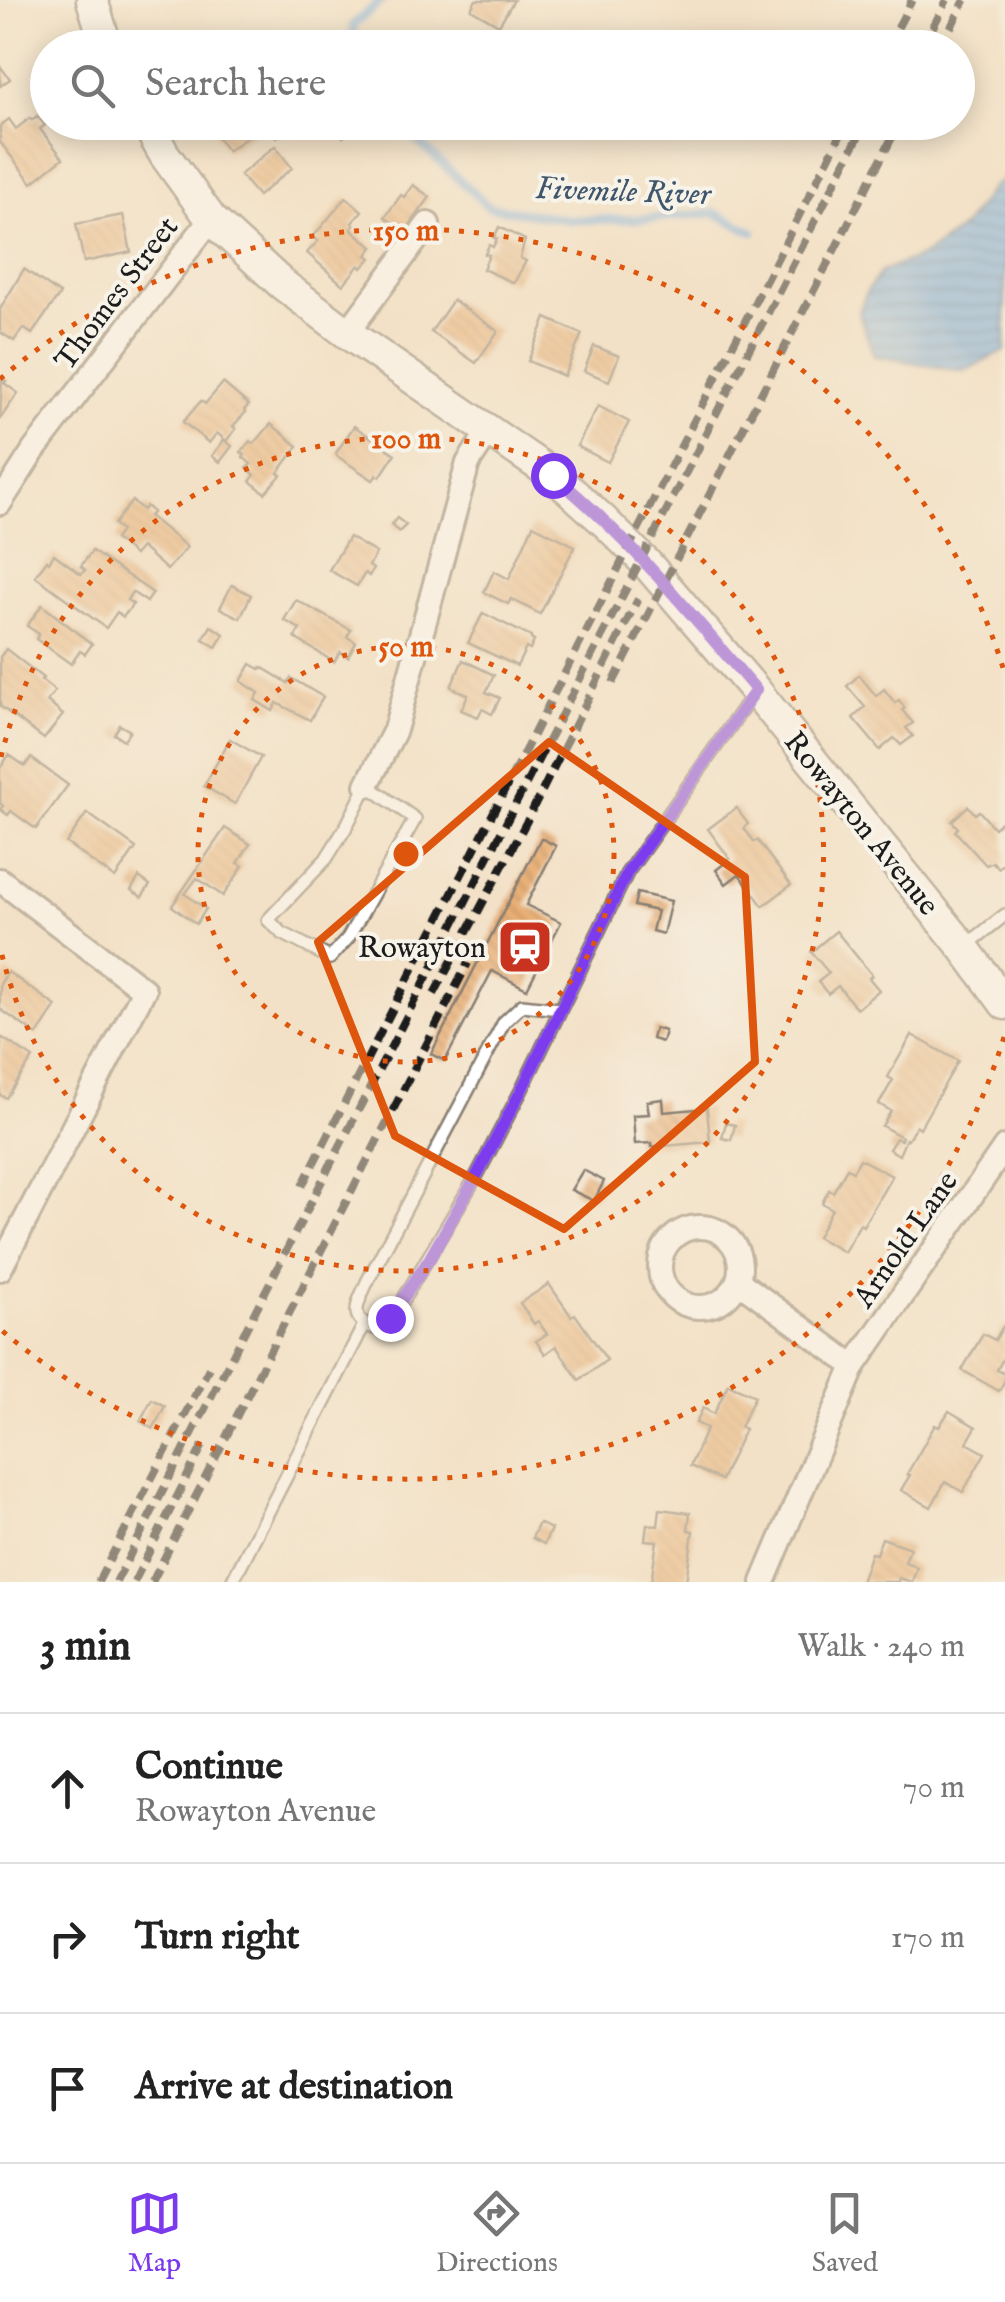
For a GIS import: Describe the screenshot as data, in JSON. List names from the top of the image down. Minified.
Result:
{"streets":{"street":["Thomes Street","Rowayton Avenue","Arnold Lane"]},"crossings":[["Thomes Street","Rowayton Avenue"]],"water":["Fivemile River"],"places":{"station":["Rowayton"]},"page":{"search":"Search here","heading":["3 min","Walk · 240 m"],"list":[["Continue","Rowayton Avenue","70 m"],["Turn right","170 m"],"Arrive at destination"],"nav":["Map","Directions","Saved"]},"rings":["150 m","100 m","50 m"]}
